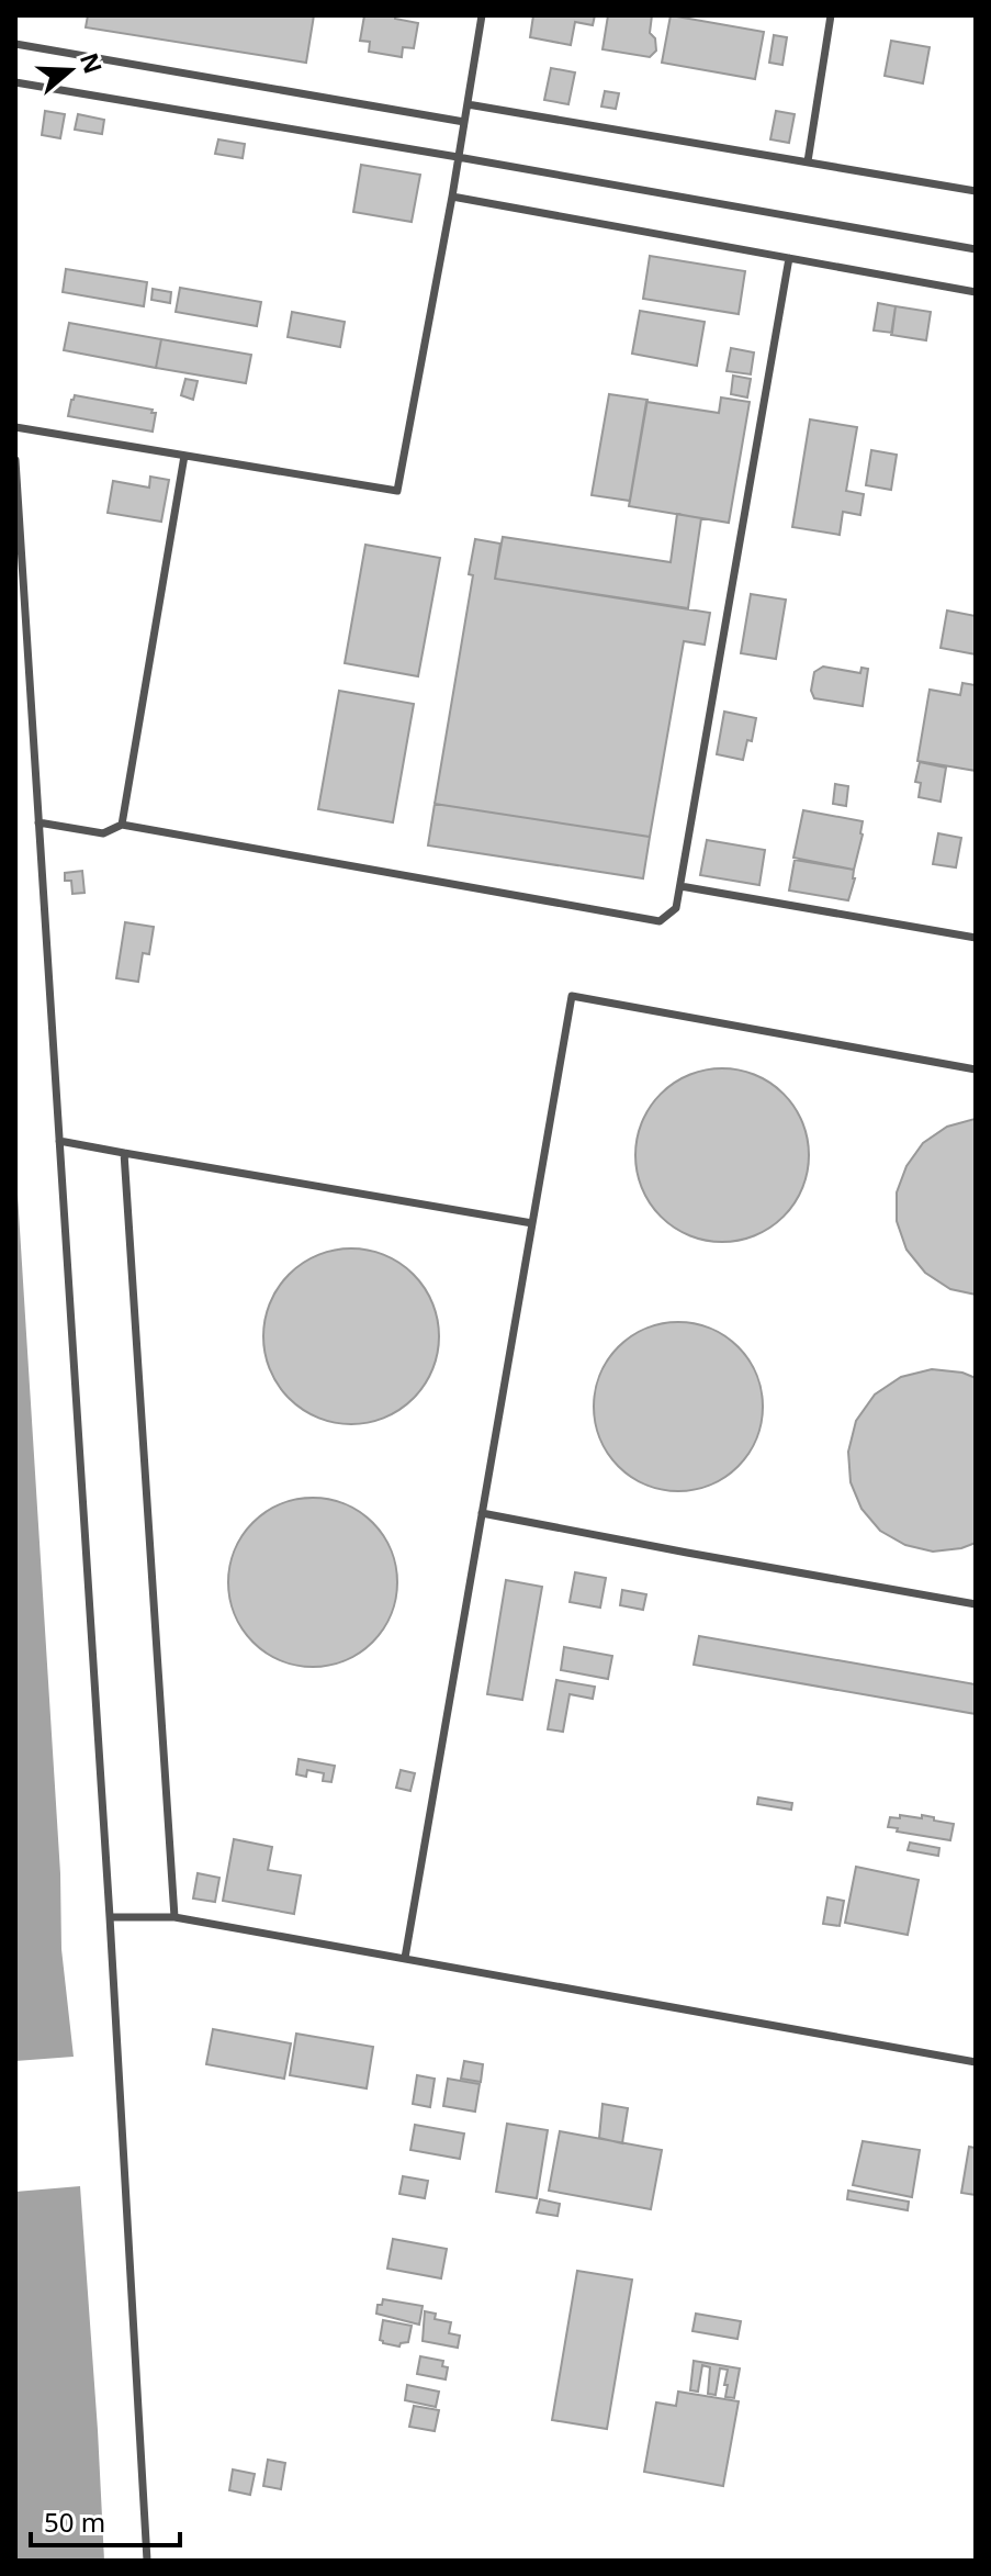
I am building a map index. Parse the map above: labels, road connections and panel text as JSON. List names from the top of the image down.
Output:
{
  "scale_bar": "50 m",
  "north": "right"
}
